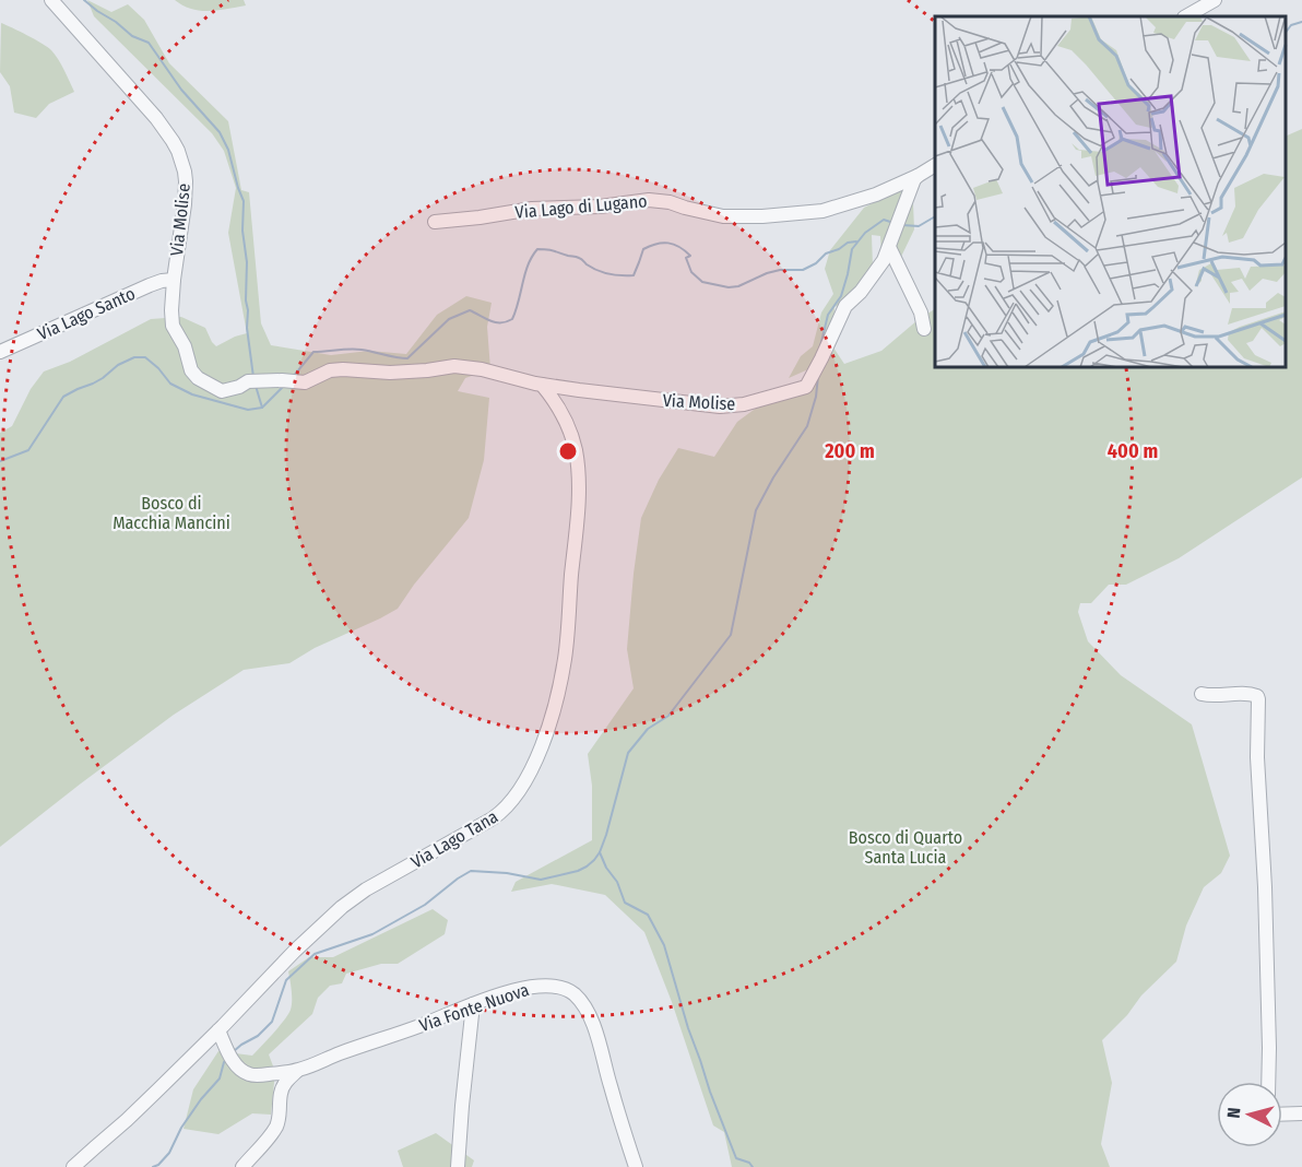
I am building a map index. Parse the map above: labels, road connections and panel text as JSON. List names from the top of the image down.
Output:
{
  "streets": {
    "street": [
      "Via Lago di Lugano",
      "Via Molise",
      "Via Lago Santo",
      "Via Lago Tana",
      "Via Fonte Nuova"
    ]
  },
  "crossings": [
    ["Via Lago di Lugano", "Via Molise"],
    ["Via Molise", "Via Lago Santo"],
    ["Via Molise", "Via Lago Tana"],
    ["Via Lago Tana", "Via Fonte Nuova"]
  ],
  "parks": ["Bosco di Macchia Mancini", "Bosco di Quarto Santa Lucia"],
  "north": "left",
  "rings": ["200 m", "400 m"]
}
